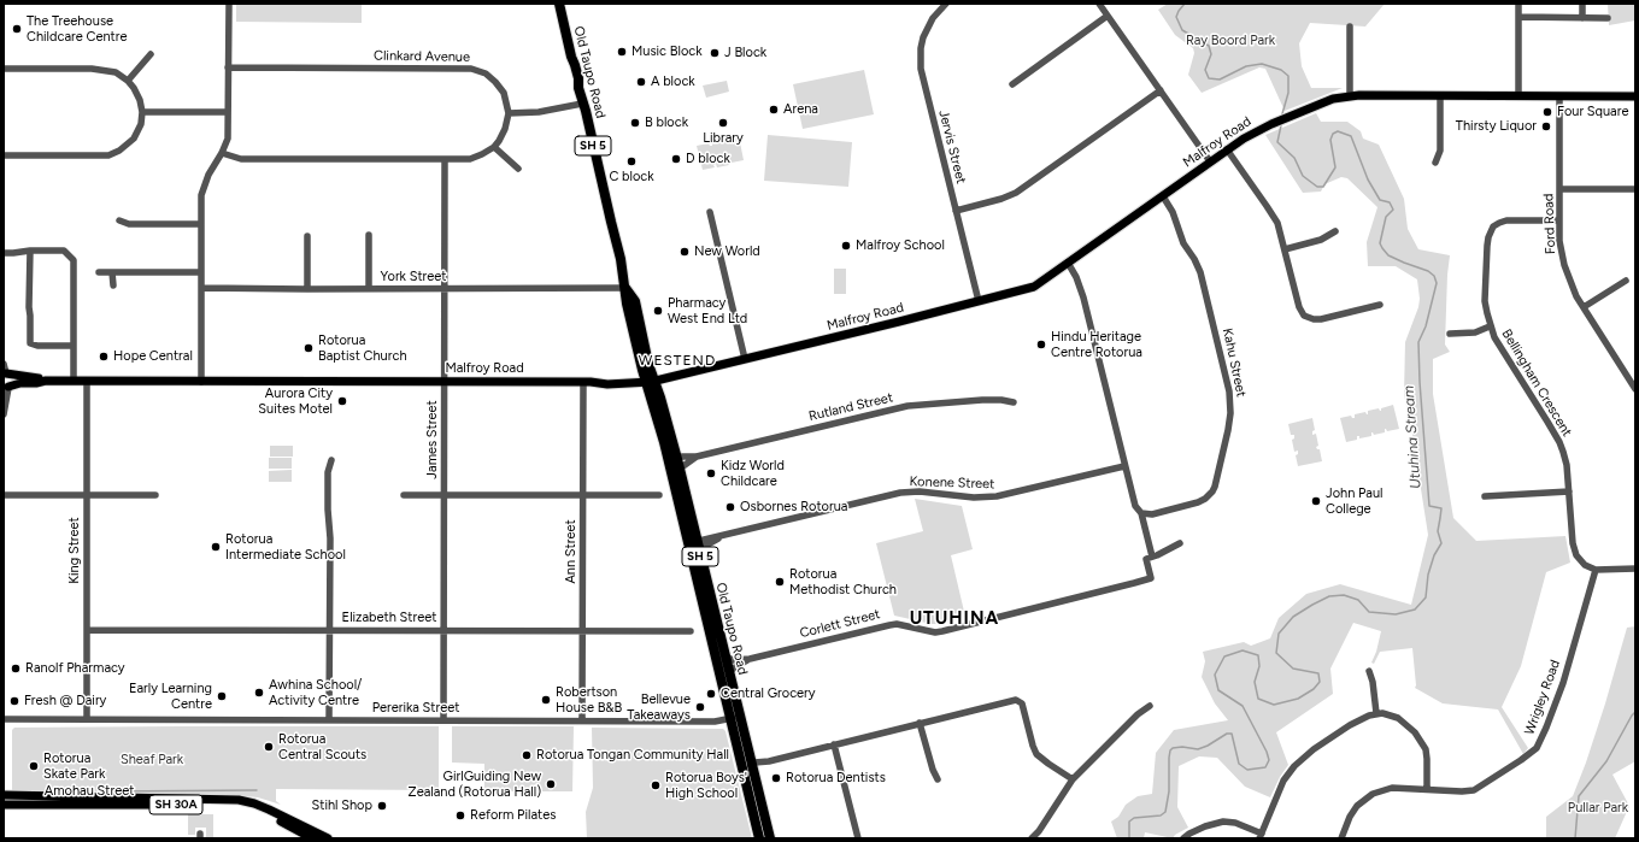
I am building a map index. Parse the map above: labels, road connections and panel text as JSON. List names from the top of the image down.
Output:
{
  "streets": {
    "highway": ["Old Taupo Road", "SH 5"],
    "main road": ["Malfroy Road", "Amohau Street", "SH 30A"],
    "street": [
      "Clinkard Avenue",
      "Jervis Street",
      "Ford Road",
      "York Street",
      "Kahu Street",
      "Bellingham Crescent",
      "Rutland Street",
      "James Street",
      "Konene Street",
      "King Street",
      "Ann Street",
      "Elizabeth Street",
      "Corlett Street",
      "Wrigley Road",
      "Pererika Street"
    ]
  },
  "crossings": [
    ["Old Taupo Road", "Malfroy Road"],
    ["Old Taupo Road", "York Street"],
    ["Old Taupo Road", "Rutland Street"],
    ["Old Taupo Road", "Konene Street"],
    ["Old Taupo Road", "Corlett Street"],
    ["Old Taupo Road", "Pererika Street"],
    ["Malfroy Road", "Jervis Street"],
    ["Malfroy Road", "Ford Road"],
    ["Malfroy Road", "Kahu Street"],
    ["Malfroy Road", "James Street"],
    ["Malfroy Road", "King Street"],
    ["Malfroy Road", "Ann Street"],
    ["Ford Road", "Bellingham Crescent"],
    ["York Street", "James Street"],
    ["Bellingham Crescent", "Wrigley Road"],
    ["James Street", "Elizabeth Street"],
    ["James Street", "Pererika Street"],
    ["King Street", "Elizabeth Street"],
    ["King Street", "Pererika Street"],
    ["Ann Street", "Elizabeth Street"],
    ["Ann Street", "Pererika Street"]
  ],
  "districts": ["WESTEND", "UTUHINA"],
  "water": ["Utuhina Stream"],
  "parks": ["Ray Boord Park", "Sheaf Park", "Pullar Park"],
  "places": [
    "The Treehouse Childcare Centre",
    "Music Block",
    "J Block",
    "A block",
    "Arena",
    "Four Square",
    "B block",
    "Library",
    "Thirsty Liquor",
    "D block",
    "C block",
    "Malfroy School",
    "New World",
    "Pharmacy West End Ltd",
    "Hindu Heritage Centre Rotorua",
    "Rotorua Baptist Church",
    "Hope Central",
    "Aurora City Suites Motel",
    "Kidz World Childcare",
    "John Paul College",
    "Osbornes Rotorua",
    "Rotorua Intermediate School",
    "Rotorua Methodist Church",
    "Ranolf Pharmacy",
    "Awhina School/ Activity Centre",
    "Central Grocery",
    "Early Learning Centre",
    "Robertson House B&B",
    "Fresh @ Dairy",
    "Bellevue Takeaways",
    "Rotorua Central Scouts",
    "Rotorua Tongan Community Hall",
    "Rotorua Skate Park",
    "Rotorua Dentists",
    "GirlGuiding New Zealand (Rotorua Hall)",
    "Rotorua Boys' High School",
    "Stihl Shop",
    "Reform Pilates"
  ]
}
